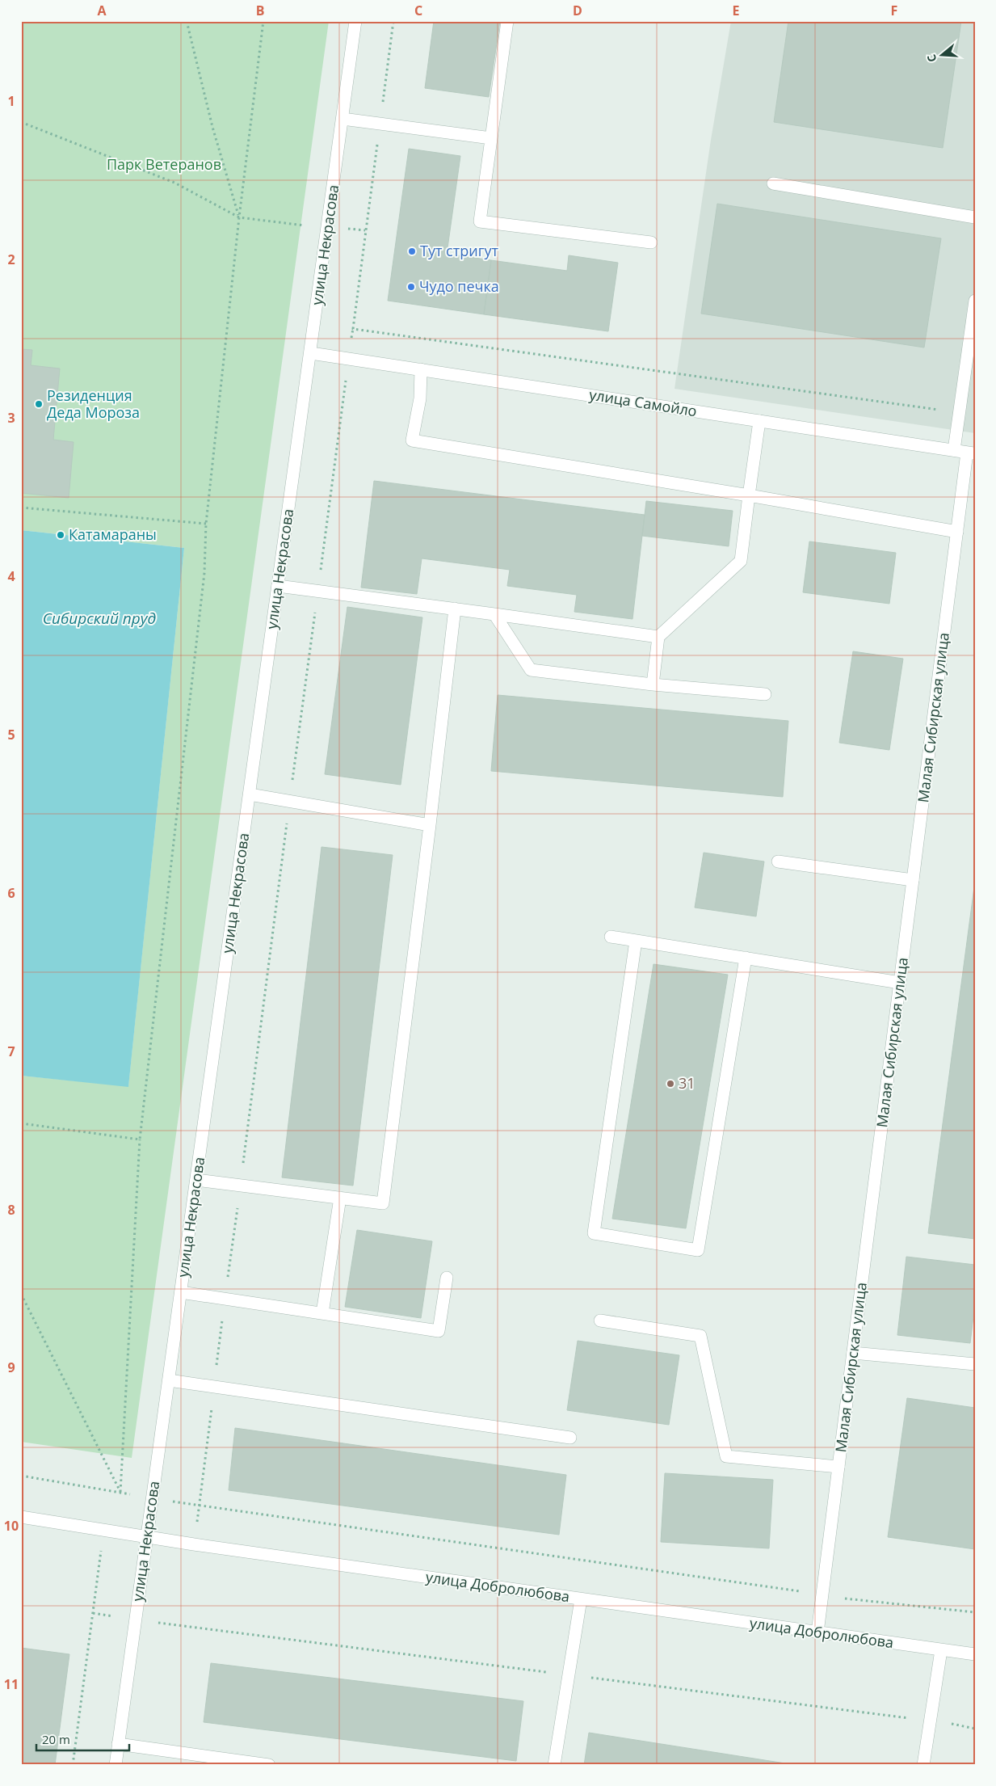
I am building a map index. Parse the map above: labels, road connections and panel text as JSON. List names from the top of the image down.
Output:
{
  "streets": {
    "street": [
      "улица Некрасова",
      "улица Самойло",
      "Малая Сибирская улица",
      "улица Добролюбова"
    ]
  },
  "crossings": [
    ["улица Некрасова", "улица Самойло"],
    ["улица Некрасова", "улица Добролюбова"],
    ["улица Самойло", "Малая Сибирская улица"],
    ["Малая Сибирская улица", "улица Добролюбова"]
  ],
  "water": ["Сибирский пруд"],
  "parks": ["Парк Ветеранов"],
  "places": [
    "Тут стригут",
    "Чудо печка",
    "Резиденция Деда Мороза",
    "Катамараны",
    "31"
  ],
  "scale_bar": "20 m",
  "north": "left",
  "grid": {
    "columns": [
      "A",
      "B",
      "C",
      "D",
      "E",
      "F"
    ],
    "rows": [
      "1",
      "2",
      "3",
      "4",
      "5",
      "6",
      "7",
      "8",
      "9",
      "10",
      "11"
    ]
  }
}
